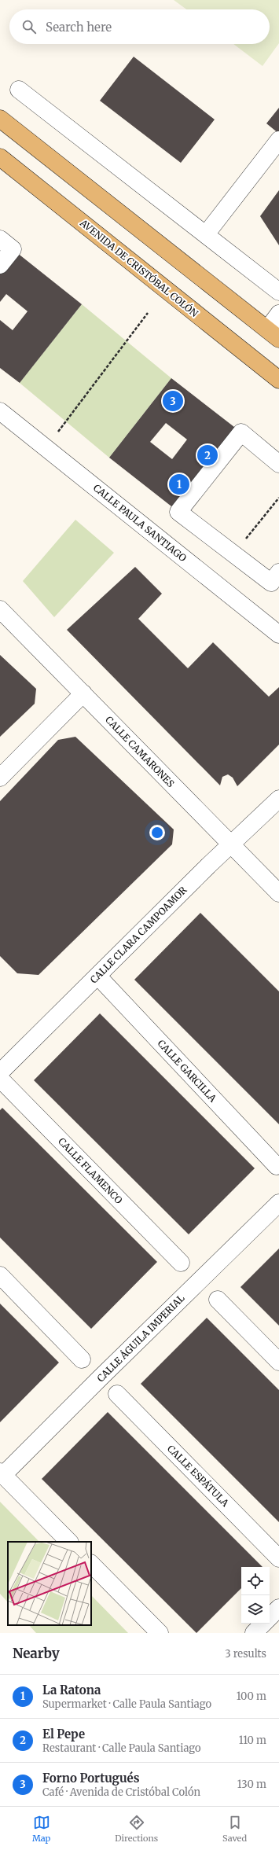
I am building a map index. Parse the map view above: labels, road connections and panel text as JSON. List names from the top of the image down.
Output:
{
  "streets": {
    "main road": ["AVENIDA DE CRISTÓBAL COLÓN"],
    "street": [
      "CALLE PAULA SANTIAGO",
      "CALLE CAMARONES",
      "CALLE CLARA CAMPOAMOR",
      "CALLE GARCILLA",
      "CALLE FLAMENCO",
      "CALLE ÁGUILA IMPERIAL",
      "CALLE ESPÁTULA"
    ]
  },
  "crossings": [
    ["CALLE CAMARONES", "CALLE CLARA CAMPOAMOR"],
    ["CALLE CLARA CAMPOAMOR", "CALLE GARCILLA"]
  ],
  "page": {
    "search": "Search here",
    "pins": ["3", "2", "1"],
    "heading": ["Nearby", "3 results"],
    "list": [
      {
        "mark": "1",
        "name": "La Ratona",
        "note": "Supermarket · Calle Paula Santiago",
        "value": "100 m"
      },
      {
        "mark": "2",
        "name": "El Pepe",
        "note": "Restaurant · Calle Paula Santiago",
        "value": "110 m"
      },
      {
        "mark": "3",
        "name": "Forno Portugués",
        "note": "Café · Avenida de Cristóbal Colón",
        "value": "130 m"
      }
    ],
    "nav": ["Map", "Directions", "Saved"]
  }
}
